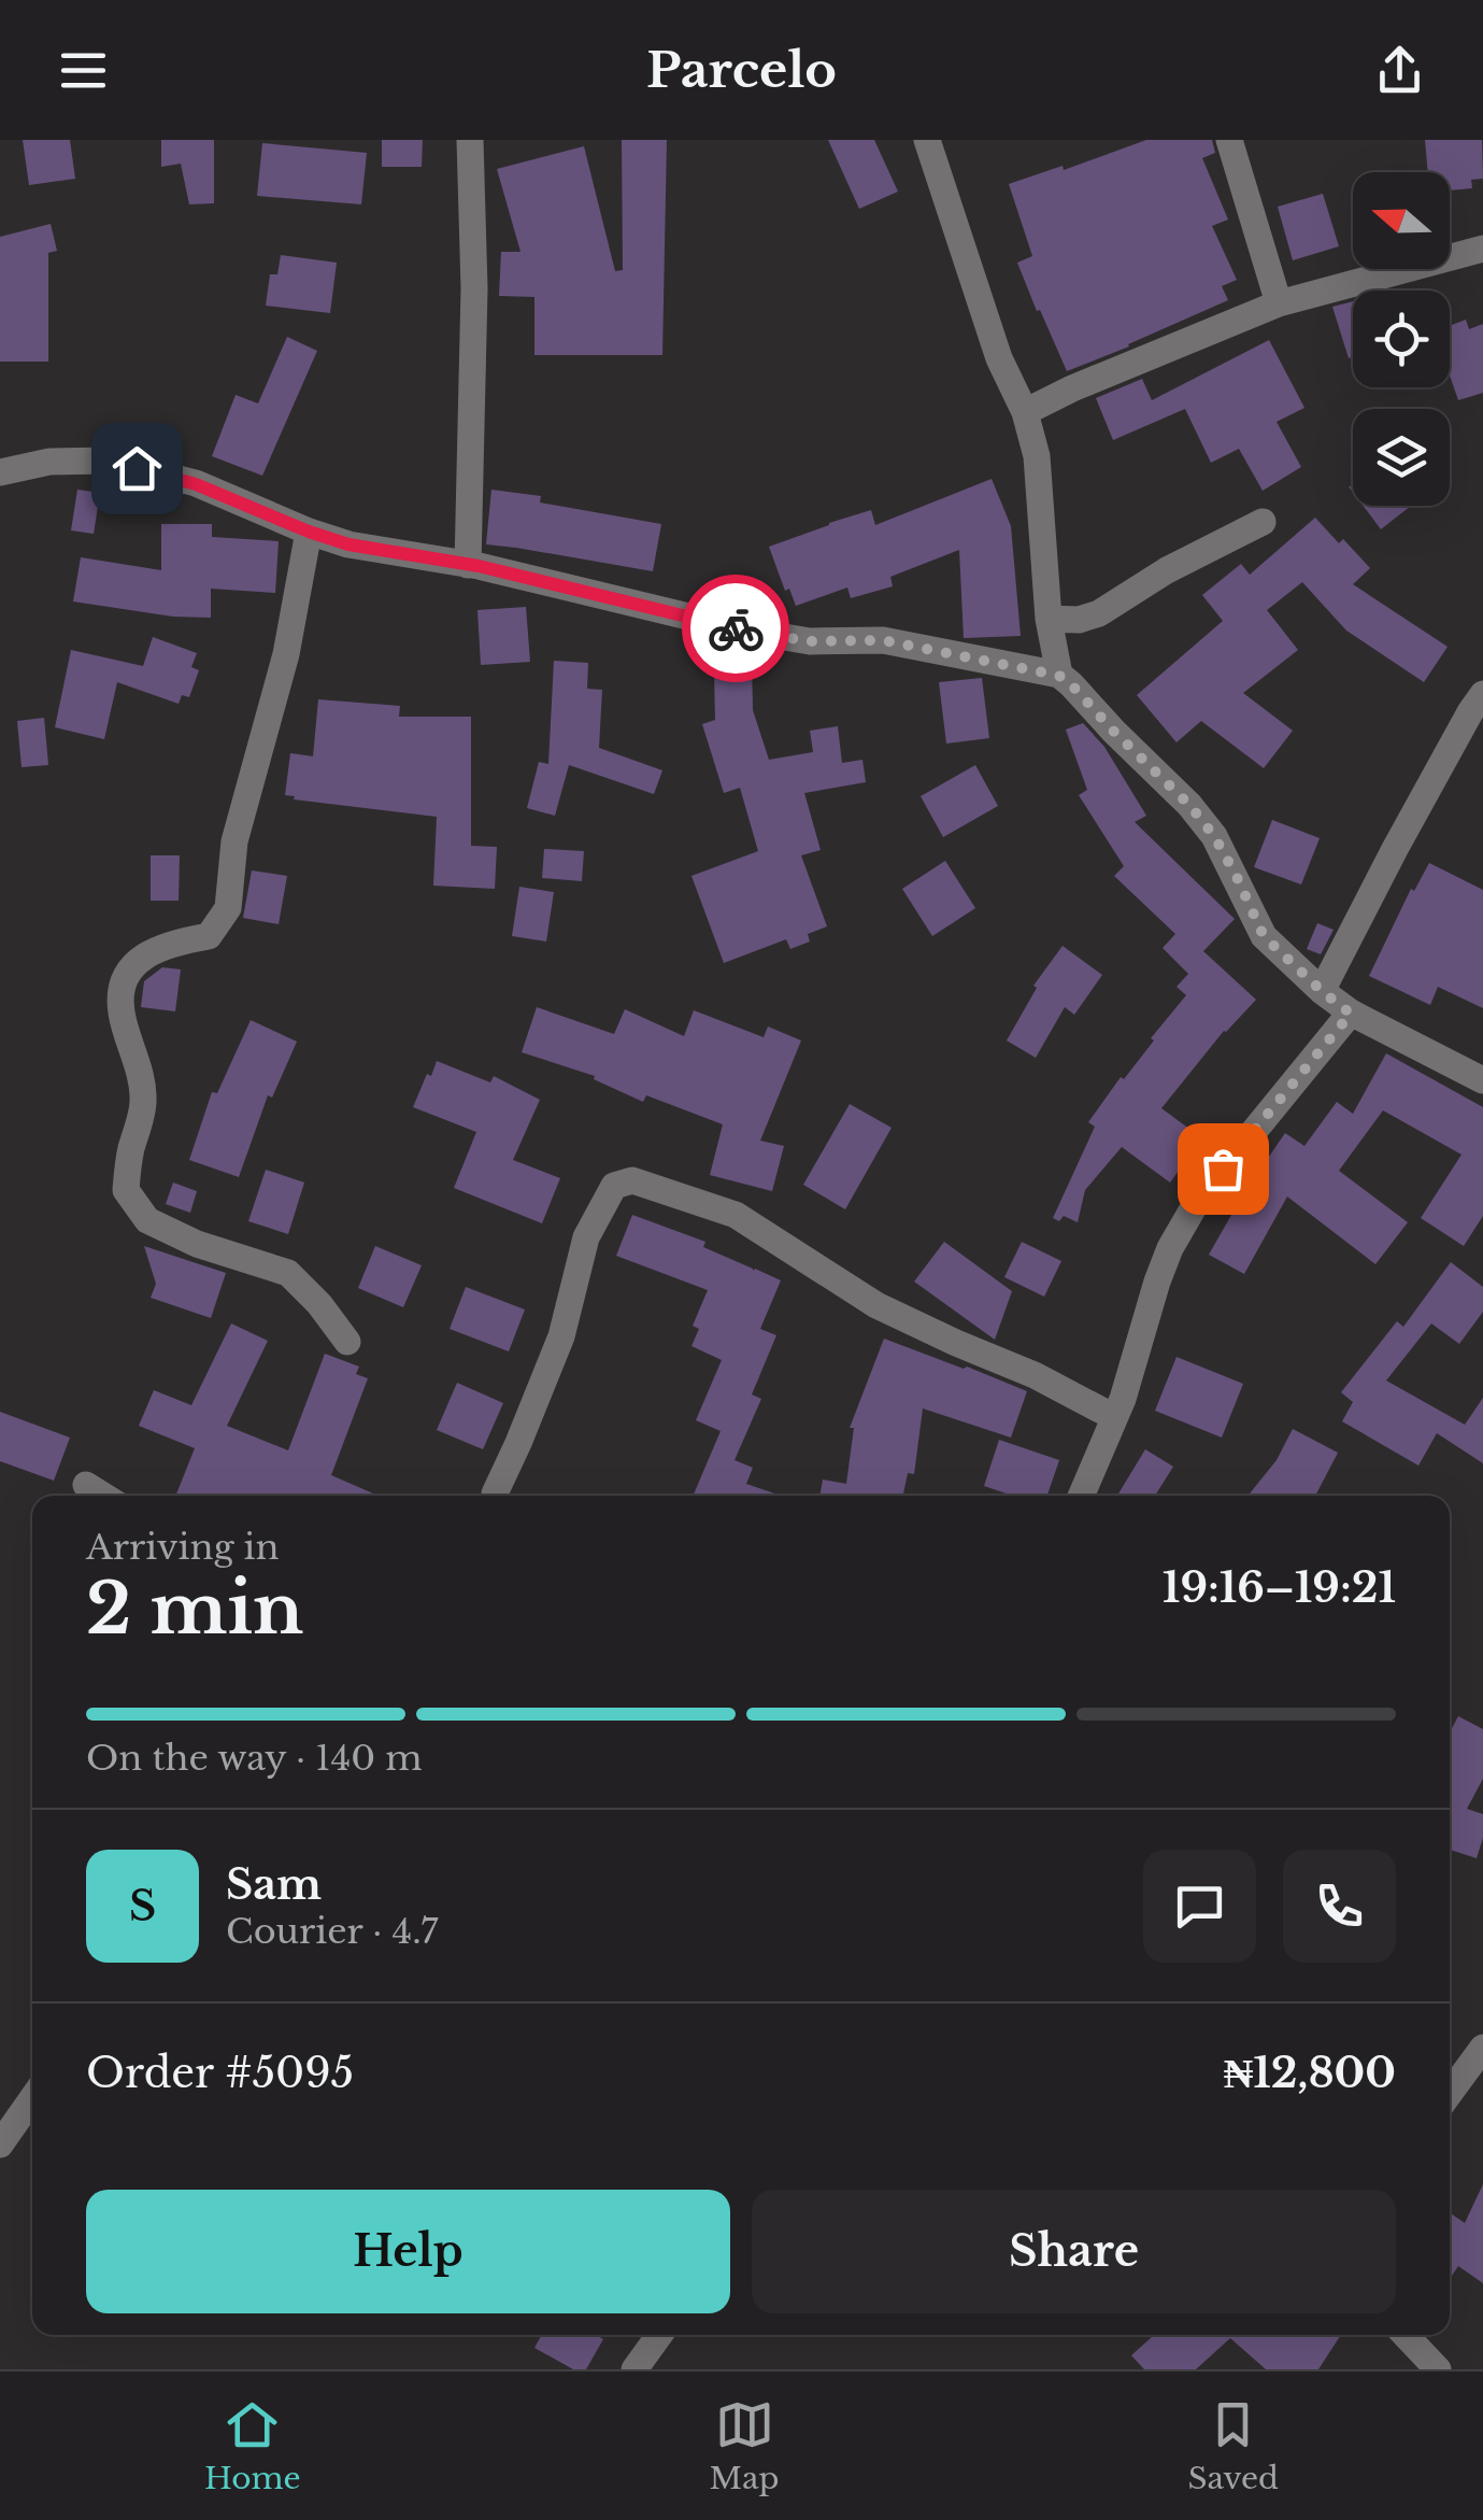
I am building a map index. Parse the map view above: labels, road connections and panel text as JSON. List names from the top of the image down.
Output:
{
  "north": "left",
  "page": {
    "header": "Parcelo",
    "heading": ["2 min", "Arriving in", "19:16–19:21"],
    "panel": [
      "Sam",
      "Courier · 4.7",
      "Order #5095",
      "₦12,800"
    ],
    "bar": "On the way · 140 m",
    "round": "S",
    "buttons": ["Help", "Share"],
    "tabs": ["Home", "Map", "Saved"]
  }
}
